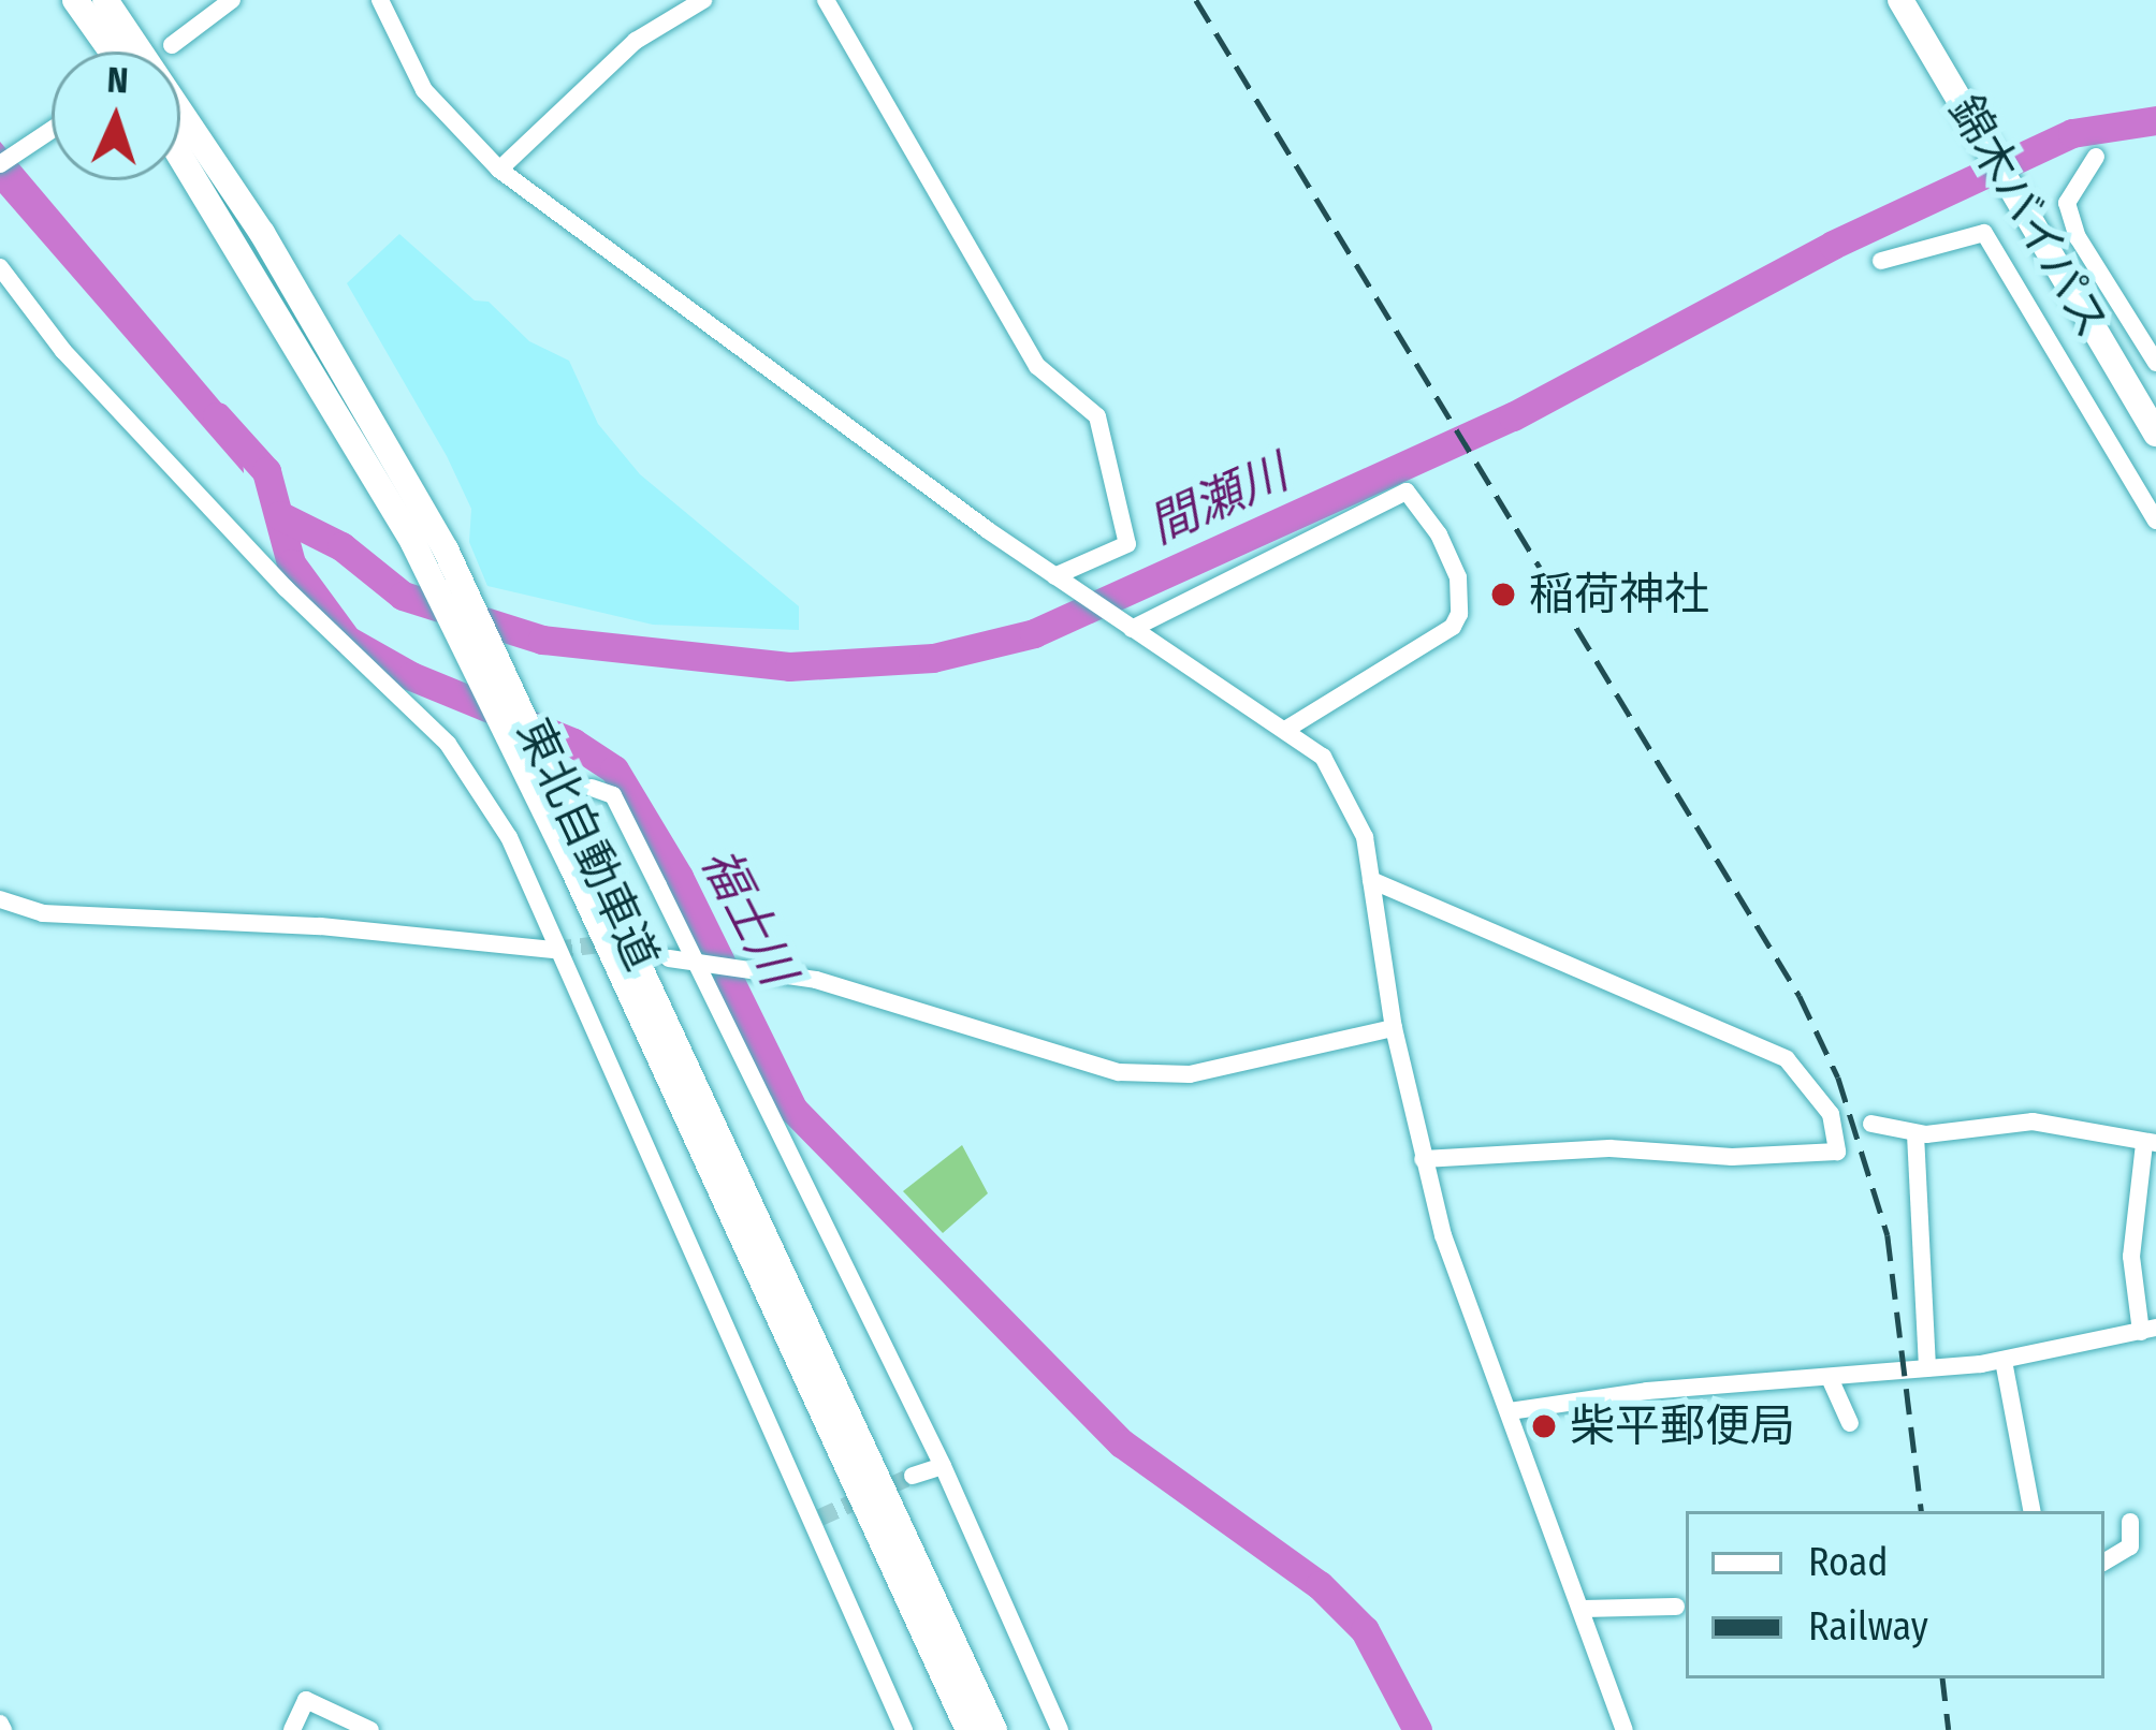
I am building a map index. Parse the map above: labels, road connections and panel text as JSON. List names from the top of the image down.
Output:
{
  "streets": {
    "highway": ["錦木バイパス", "東北自動車道"]
  },
  "water": ["間瀬川", "福士川"],
  "places": ["稲荷神社", "柴平郵便局"],
  "legend": ["Road", "Railway"],
  "north": "top"
}
